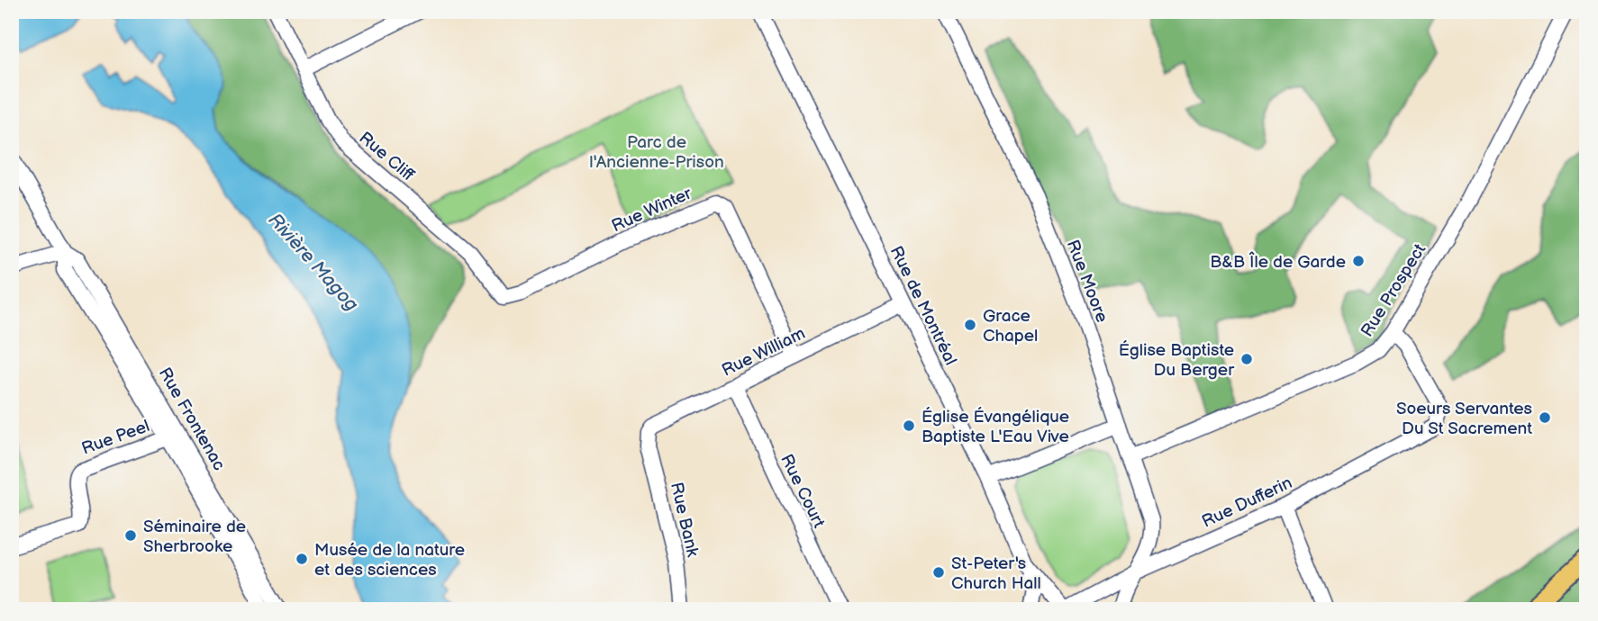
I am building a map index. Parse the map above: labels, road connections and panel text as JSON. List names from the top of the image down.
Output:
{
  "streets": {
    "street": [
      "Rue Cliff",
      "Rue Winter",
      "Rue Moore",
      "Rue Prospect",
      "Rue de Montréal",
      "Rue William",
      "Rue Frontenac",
      "Rue Peel",
      "Rue Court",
      "Rue Dufferin",
      "Rue Bank"
    ]
  },
  "crossings": [
    ["Rue Cliff", "Rue Winter"],
    ["Rue Winter", "Rue William"],
    ["Rue Moore", "Rue Prospect"],
    ["Rue Moore", "Rue Dufferin"],
    ["Rue Prospect", "Rue Dufferin"],
    ["Rue de Montréal", "Rue William"],
    ["Rue de Montréal", "Rue Dufferin"],
    ["Rue William", "Rue Court"],
    ["Rue William", "Rue Bank"],
    ["Rue Frontenac", "Rue Peel"]
  ],
  "water": ["Rivière Magog"],
  "parks": ["Parc de l'Ancienne-Prison"],
  "places": [
    "B&B Île de Garde",
    "Grace Chapel",
    "Église Baptiste Du Berger",
    "Soeurs Servantes Du St Sacrement",
    "Église Évangélique Baptiste L'Eau Vive",
    "Séminaire de Sherbrooke",
    "Musée de la nature et des sciences",
    "St-Peter's Church Hall"
  ]
}
